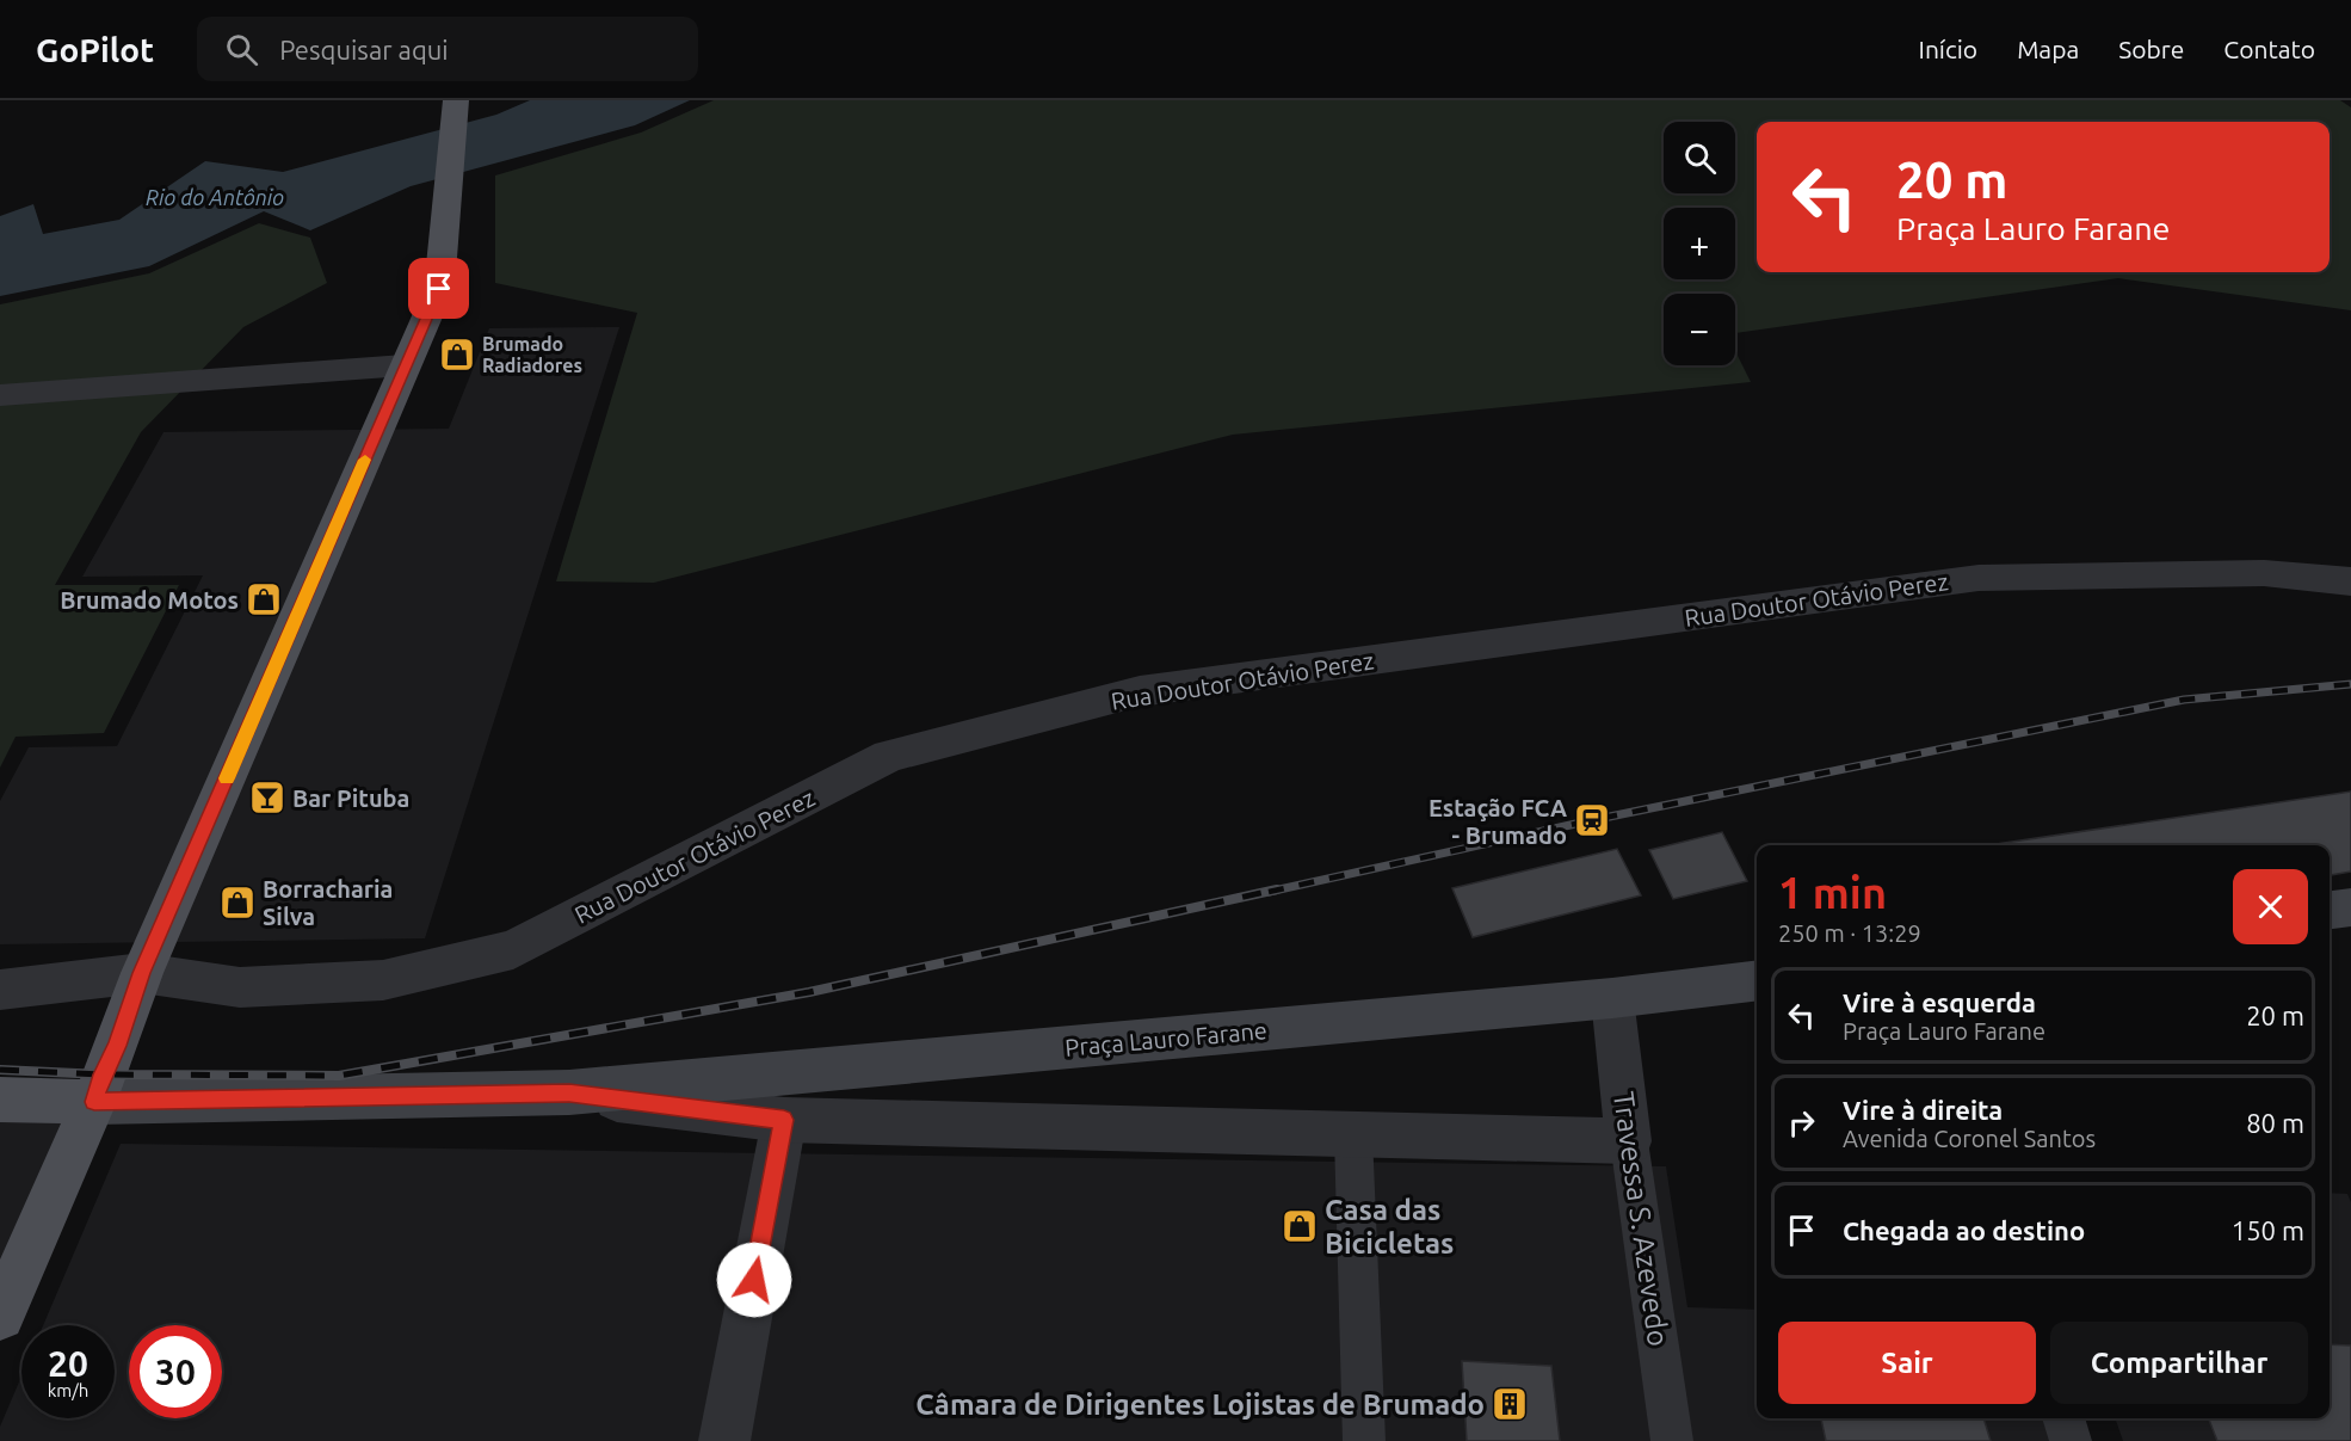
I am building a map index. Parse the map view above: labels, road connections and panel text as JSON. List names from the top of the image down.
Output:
{
  "streets": {
    "main road": ["Praça Lauro Farane"],
    "street": ["Rua Doutor Otávio Perez", "Travessa S. Azevedo"]
  },
  "crossings": [
    ["Praça Lauro Farane", "Travessa S. Azevedo"]
  ],
  "water": ["Rio do Antônio"],
  "places": {
    "shop": [
      "Brumado Radiadores",
      "Brumado Motos",
      "Borracharia Silva",
      "Casa das Bicicletas"
    ],
    "bar": ["Bar Pituba"],
    "station": ["Estação FCA - Brumado"],
    "building": ["Câmara de Dirigentes Lojistas de Brumado"]
  },
  "page": {
    "header": "GoPilot",
    "search": "Pesquisar aqui",
    "nav": [
      "Início",
      "Mapa",
      "Sobre",
      "Contato"
    ],
    "map_buttons": ["+", "−"],
    "turn": ["20 m", "Praça Lauro Farane"],
    "heading": ["1 min", "250 m · 13:29"],
    "list": [
      {
        "name": "Vire à esquerda",
        "note": "Praça Lauro Farane",
        "value": "20 m"
      },
      {
        "name": "Vire à direita",
        "note": "Avenida Coronel Santos",
        "value": "80 m"
      },
      {
        "name": "Chegada ao destino",
        "value": "150 m"
      }
    ],
    "buttons": ["Sair", "Compartilhar"],
    "speed": "20 km/h",
    "limit": "30"
  }
}
